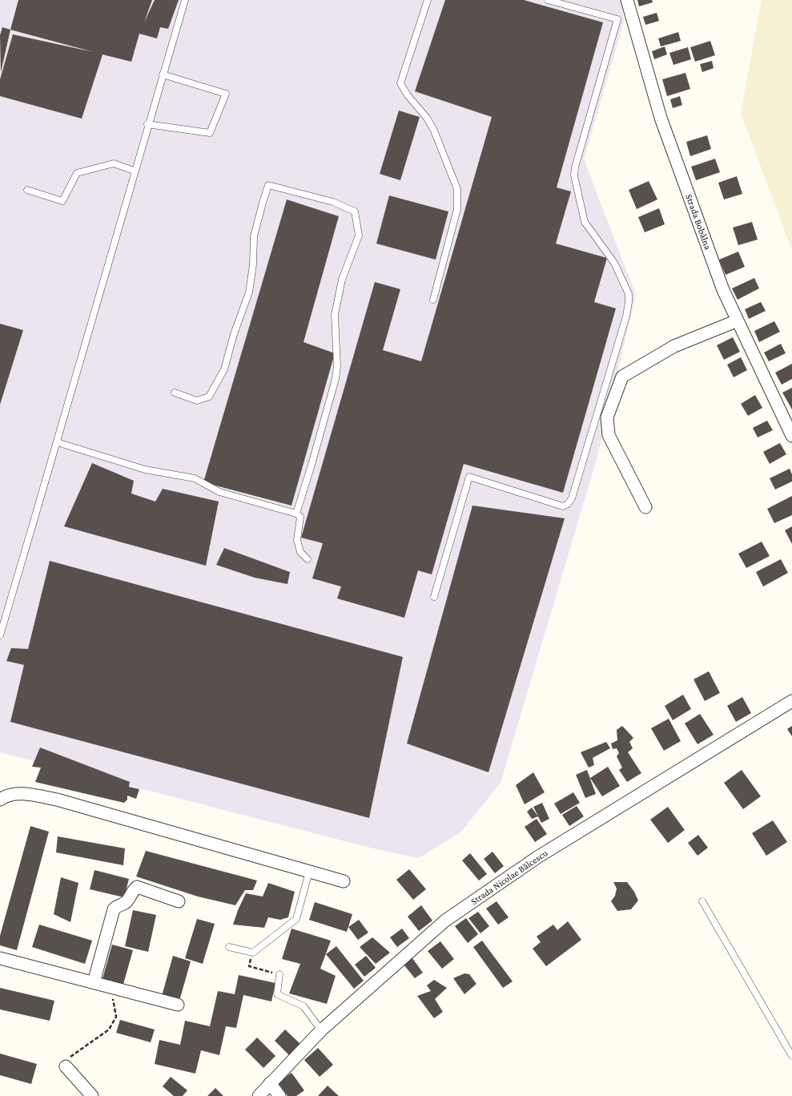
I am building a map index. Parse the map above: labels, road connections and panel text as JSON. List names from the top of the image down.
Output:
{
  "streets": {
    "street": ["Strada Bobâlna", "Strada Nicolae Bălcescu"]
  }
}
